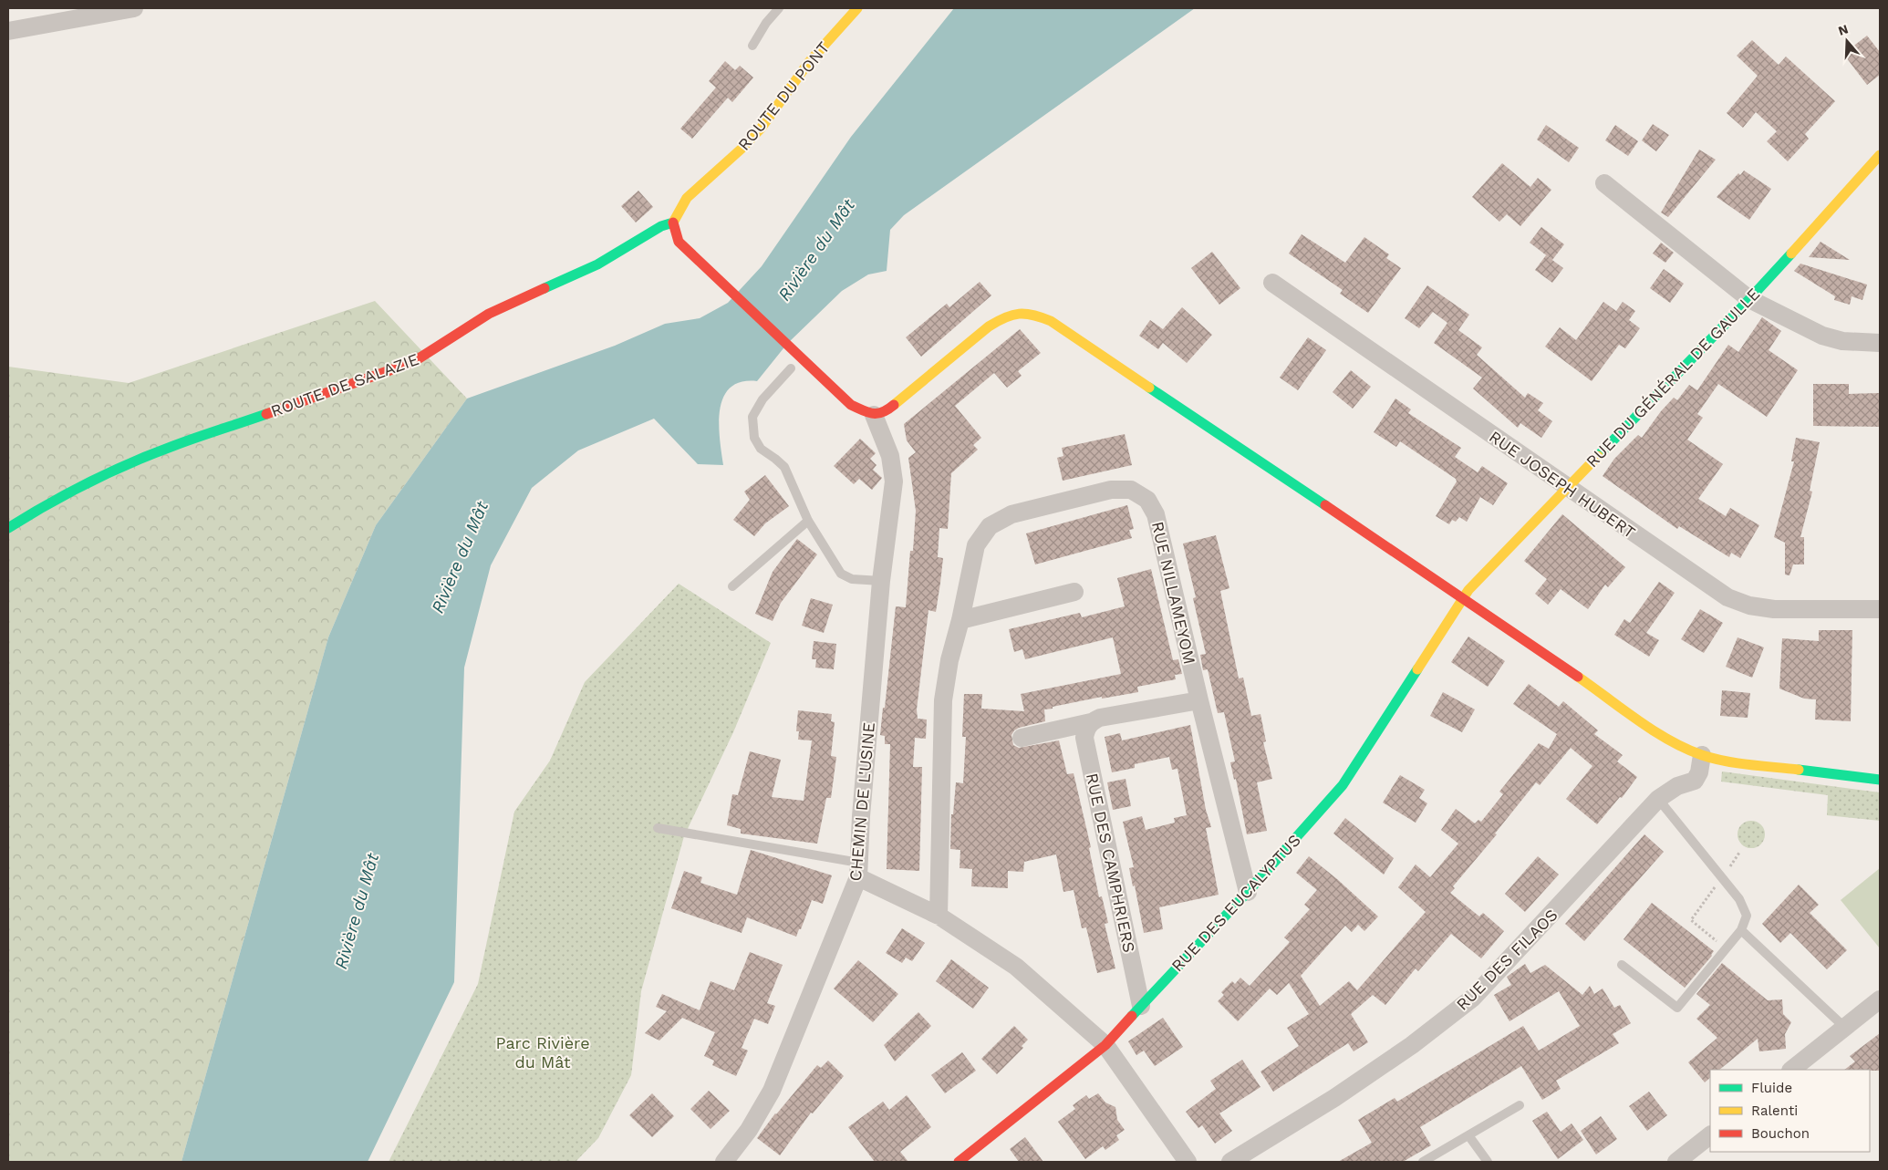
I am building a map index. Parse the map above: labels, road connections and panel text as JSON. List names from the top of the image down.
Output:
{
  "streets": {
    "main road": [
      "ROUTE DU PONT",
      "RUE DU GÉNÉRAL DE GAULLE",
      "ROUTE DE SALAZIE",
      "RUE DES EUCALYPTUS"
    ],
    "street": [
      "RUE JOSEPH HUBERT",
      "RUE NILLAMEYOM",
      "CHEMIN DE L'USINE",
      "RUE DES CAMPHRIERS",
      "RUE DES FILAOS"
    ]
  },
  "crossings": [
    ["ROUTE DU PONT", "ROUTE DE SALAZIE"],
    ["RUE DU GÉNÉRAL DE GAULLE", "RUE JOSEPH HUBERT"],
    ["RUE DU GÉNÉRAL DE GAULLE", "RUE DES EUCALYPTUS"],
    ["RUE NILLAMEYOM", "RUE DES EUCALYPTUS"],
    ["RUE DES CAMPHRIERS", "RUE DES EUCALYPTUS"]
  ],
  "water": ["Rivière du Mât"],
  "parks": ["Parc Rivière du Mât"],
  "legend": ["Fluide", "Ralenti", "Bouchon"],
  "north": "top"
}
